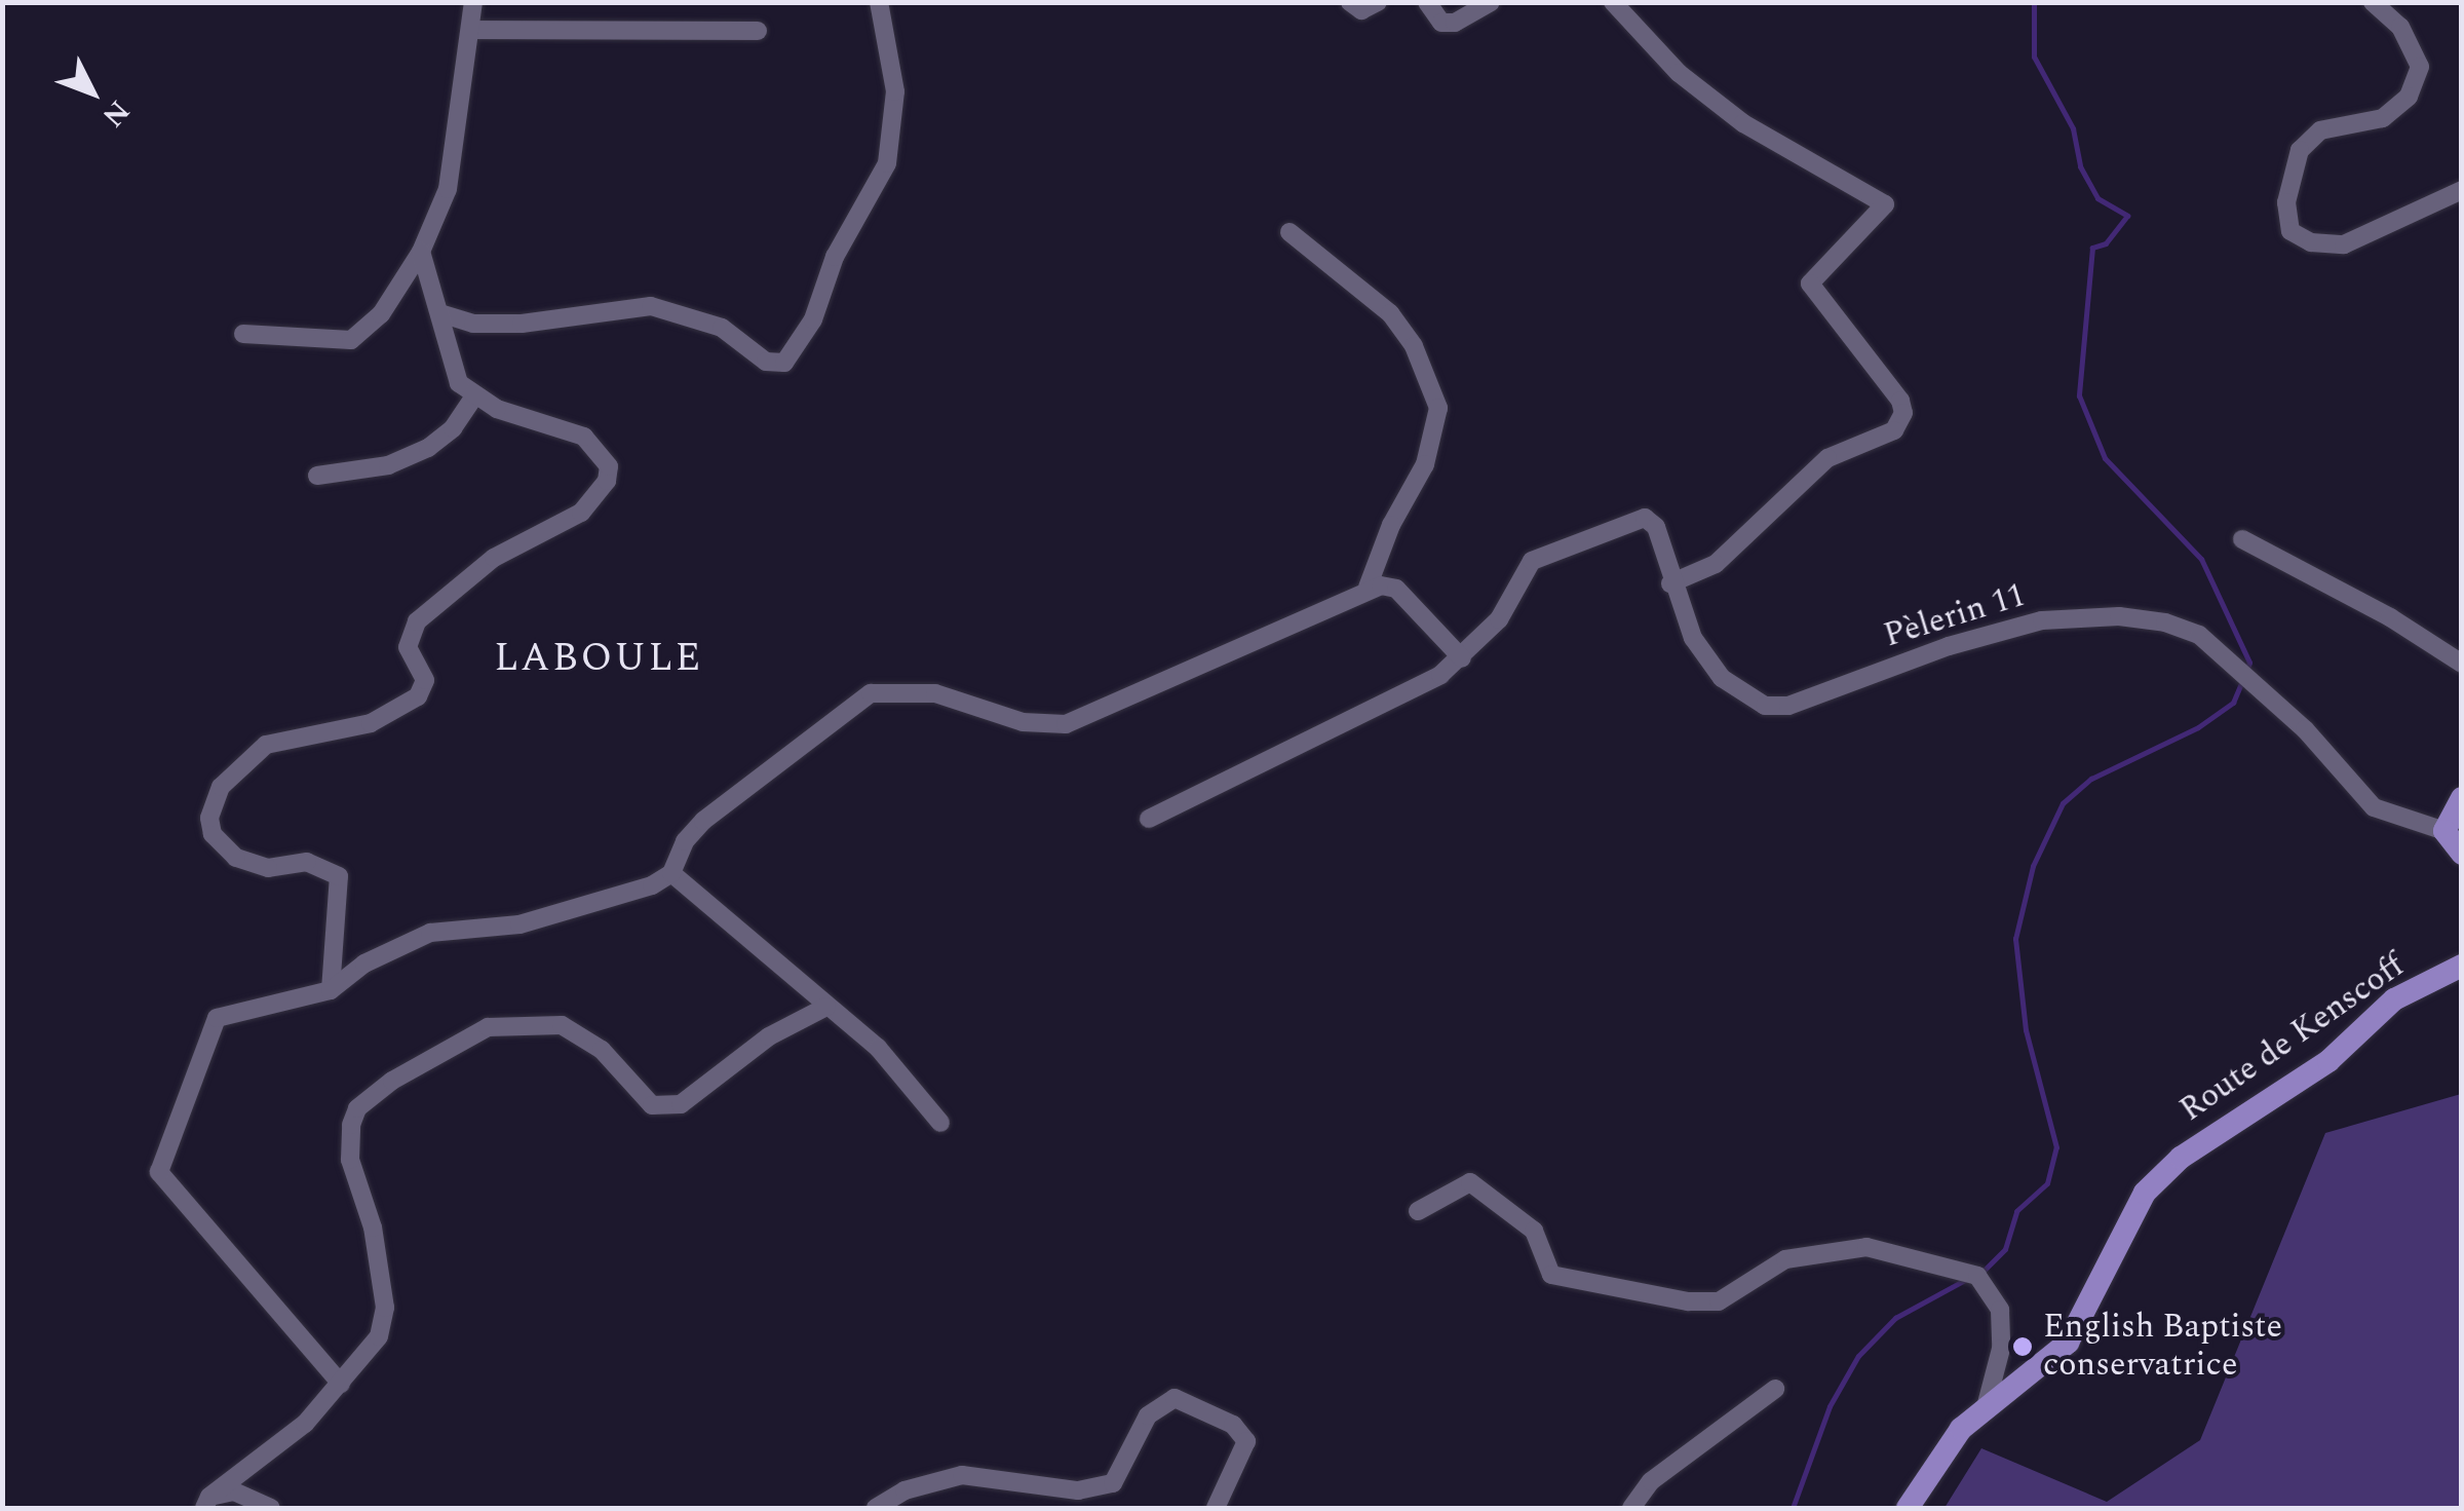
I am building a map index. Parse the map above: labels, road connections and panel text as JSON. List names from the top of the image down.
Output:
{
  "streets": {
    "main road": ["Route de Kenscoff"],
    "street": ["Pèlerin 11"]
  },
  "districts": ["LABOULE"],
  "places": ["English Baptiste conservatrice"],
  "north": "bottom right"
}
